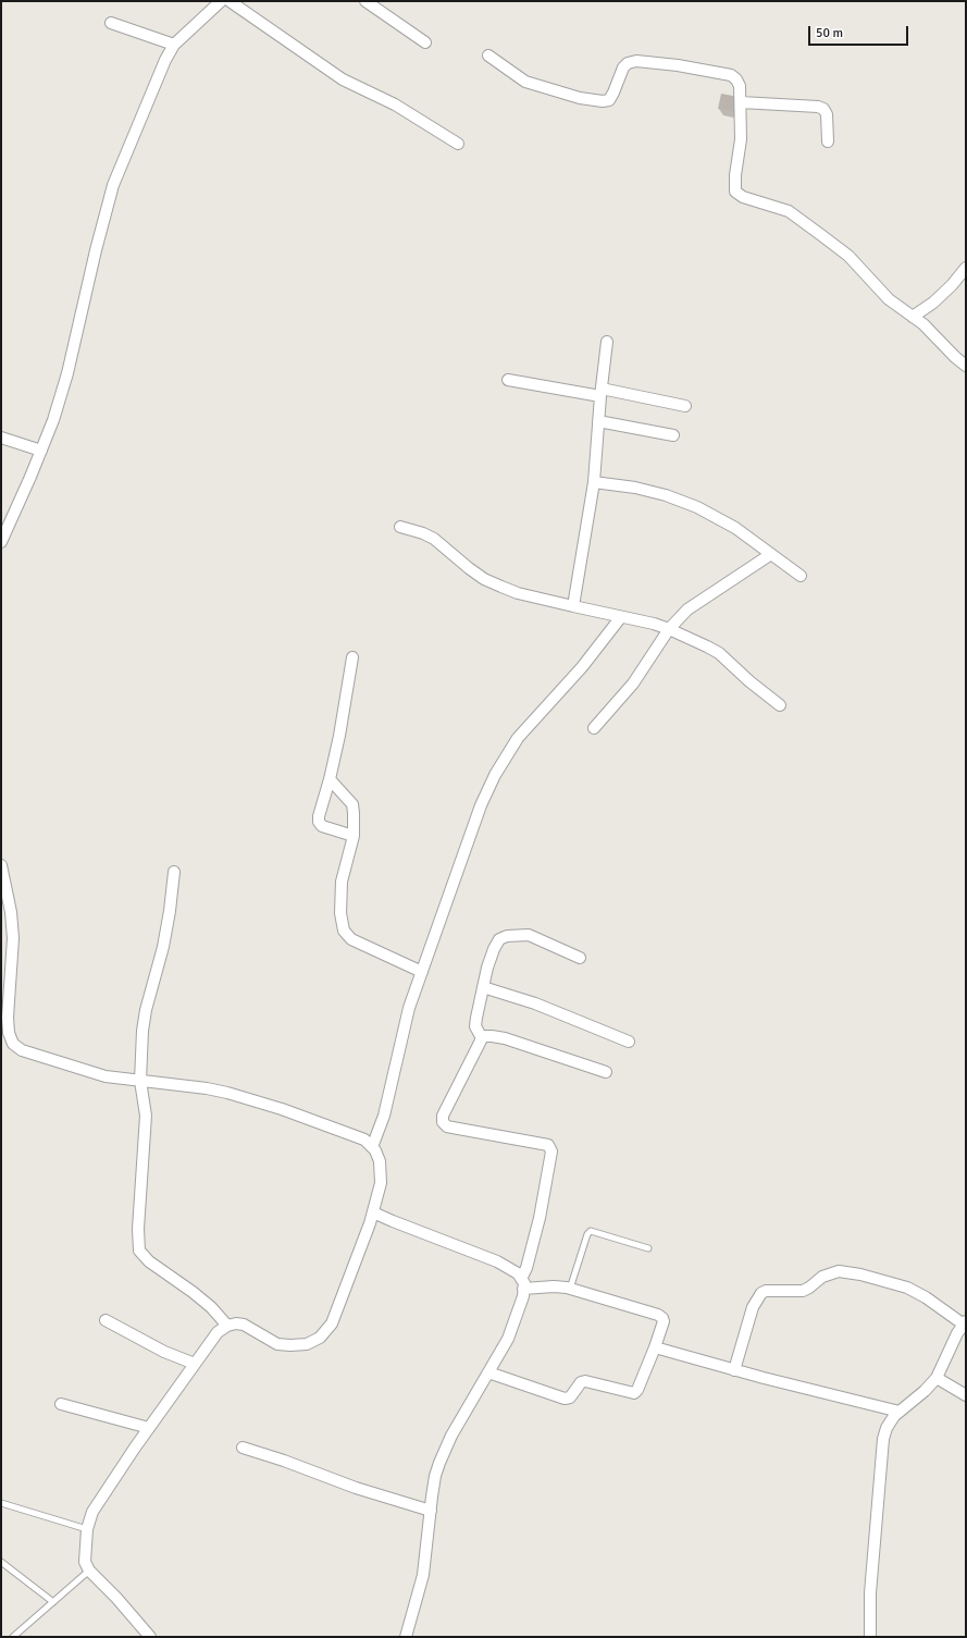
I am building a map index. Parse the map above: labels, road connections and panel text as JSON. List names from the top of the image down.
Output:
{
  "scale_bar": "50 m"
}
